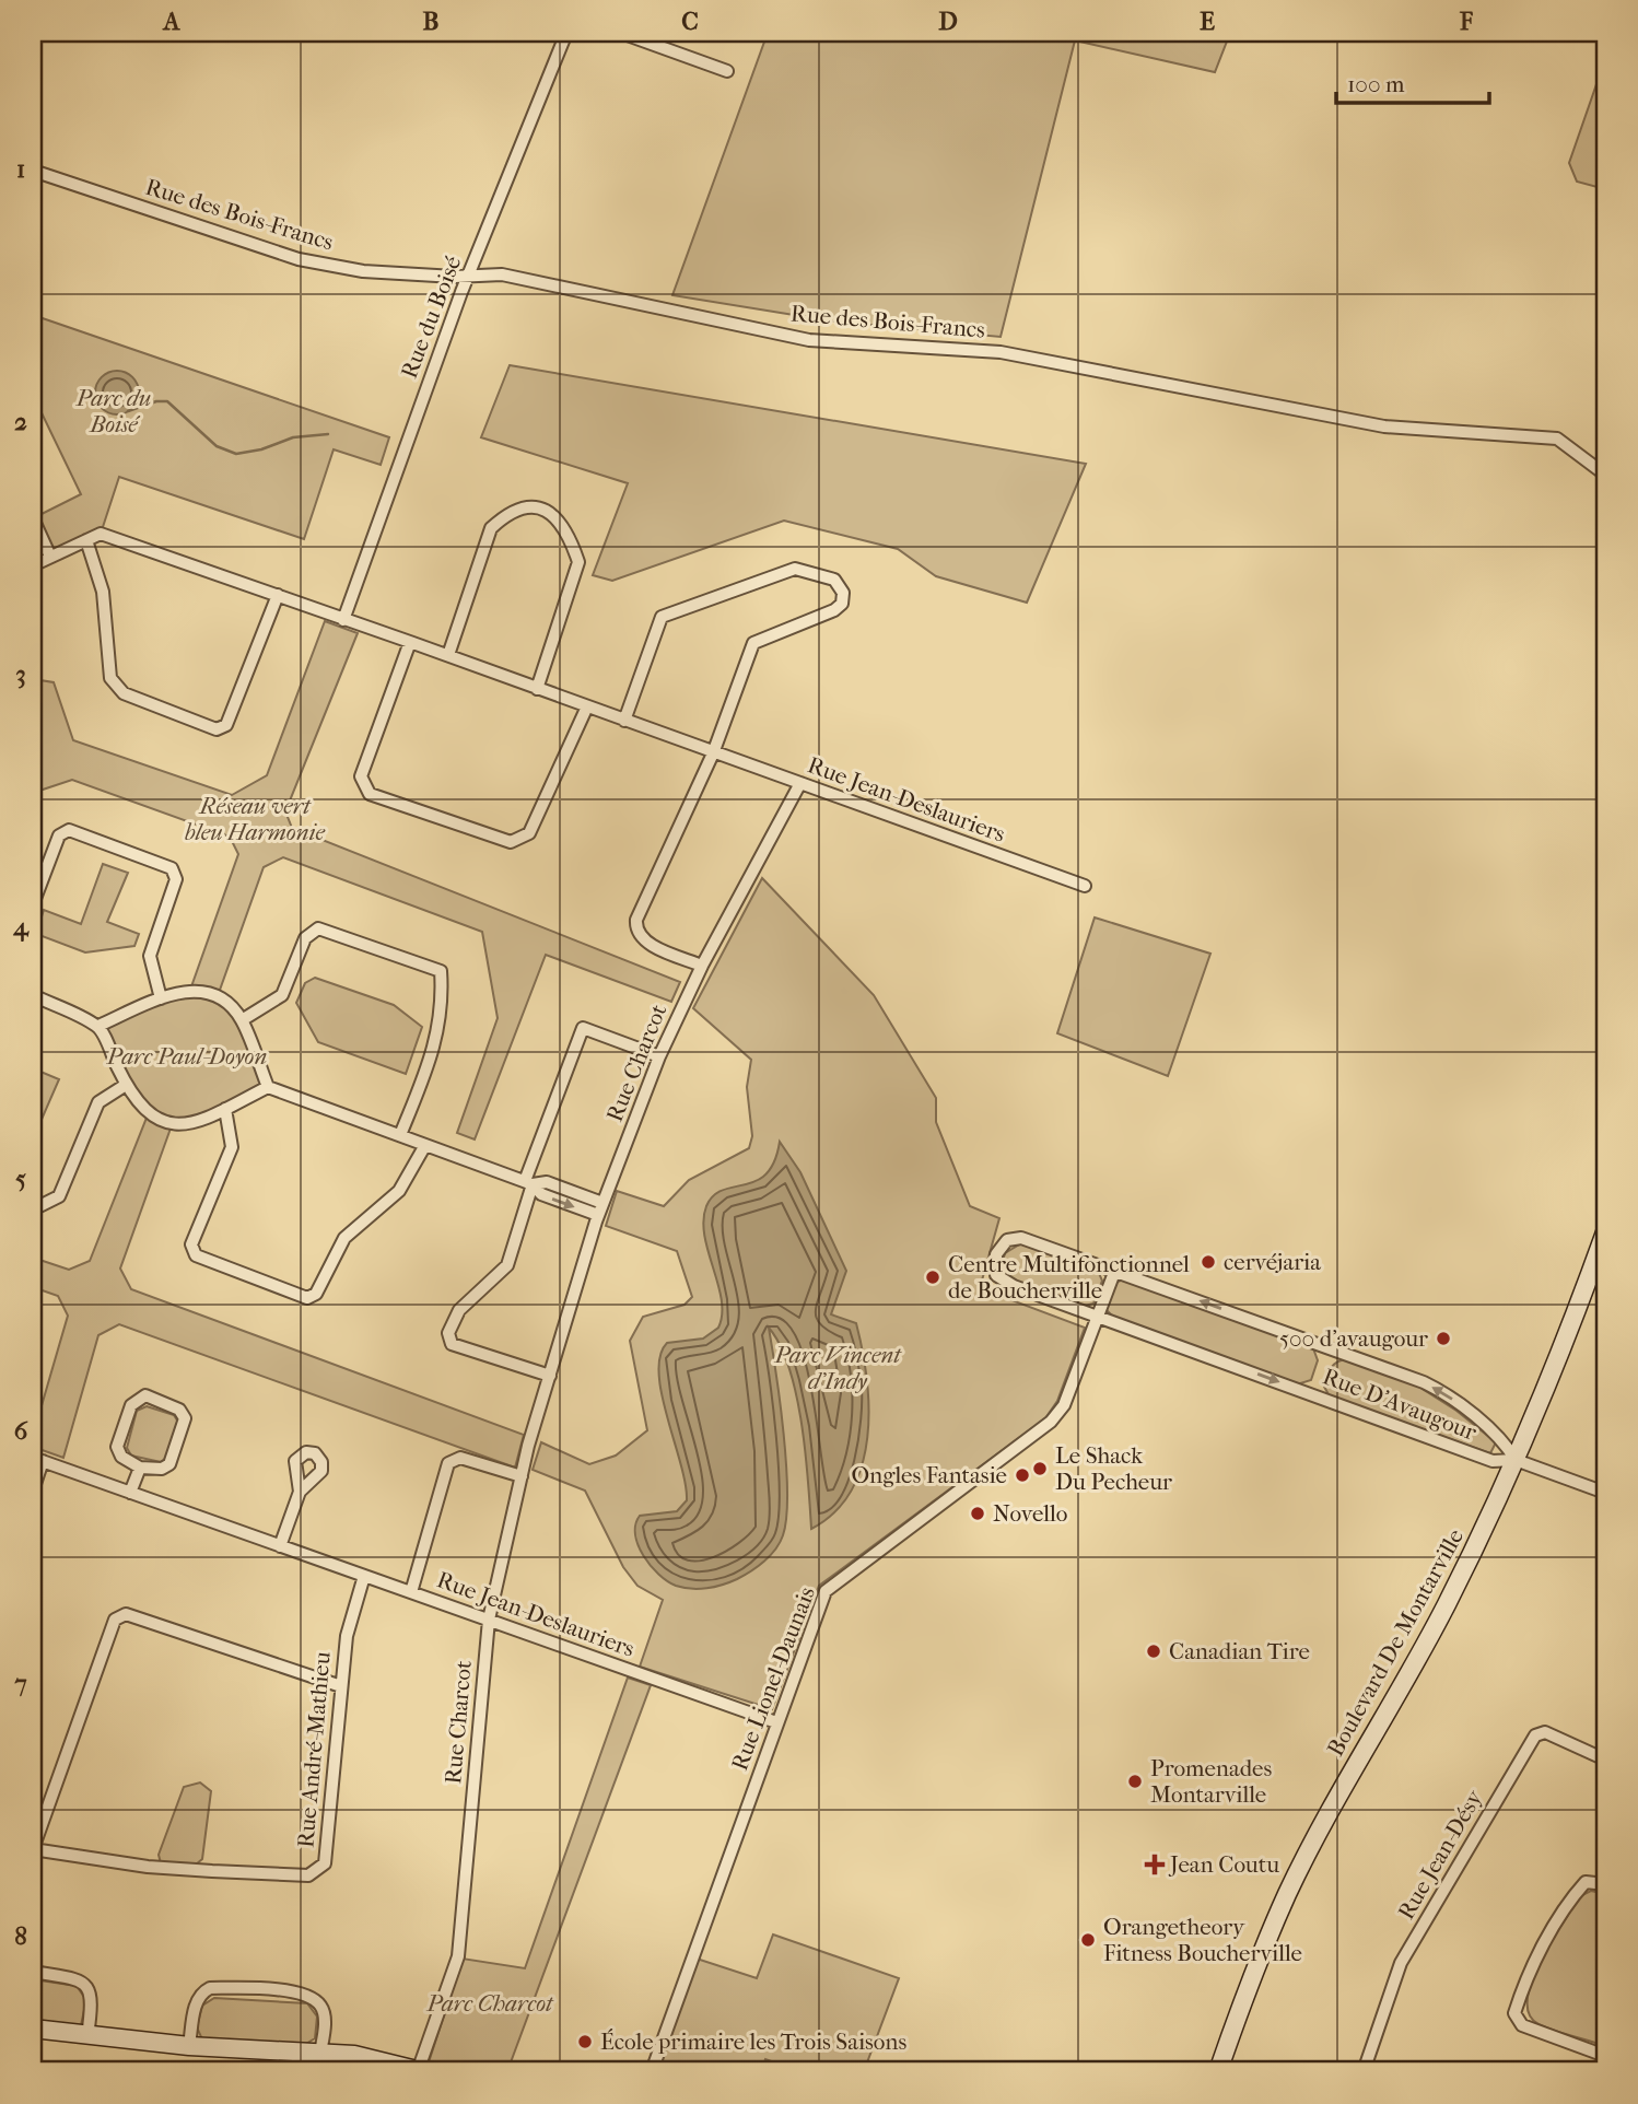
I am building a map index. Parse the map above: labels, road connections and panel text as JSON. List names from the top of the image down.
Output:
{
  "streets": {
    "street": [
      "Rue des Bois-Francs",
      "Rue du Boisé",
      "Rue Jean-Deslauriers",
      "Rue Charcot",
      "Rue D'Avaugour",
      "Boulevard De Montarville",
      "Rue Lionel-Daunais",
      "Rue André-Mathieu",
      "Rue Jean-Désy"
    ]
  },
  "crossings": [
    ["Rue des Bois-Francs", "Rue du Boisé"],
    ["Rue du Boisé", "Rue Jean-Deslauriers"],
    ["Rue Jean-Deslauriers", "Rue Charcot"],
    ["Rue Jean-Deslauriers", "Rue Lionel-Daunais"],
    ["Rue Jean-Deslauriers", "Rue André-Mathieu"],
    ["Rue D'Avaugour", "Boulevard De Montarville"],
    ["Rue D'Avaugour", "Rue Lionel-Daunais"]
  ],
  "parks": [
    "Parc du Boisé",
    "Réseau vert bleu Harmonie",
    "Parc Paul-Doyon",
    "Parc Vincent d'Indy",
    "Parc Charcot"
  ],
  "places": {
    "other": [
      "cervéjaria",
      "Centre Multifonctionnel de Boucherville",
      "500 d'avaugour",
      "Le Shack Du Pecheur",
      "Ongles Fantasie",
      "Novello",
      "Canadian Tire",
      "Promenades Montarville",
      "Orangetheory Fitness Boucherville",
      "École primaire les Trois Saisons"
    ],
    "health": ["Jean Coutu"]
  },
  "scale_bar": "100 m",
  "grid": {
    "columns": [
      "A",
      "B",
      "C",
      "D",
      "E",
      "F"
    ],
    "rows": [
      "1",
      "2",
      "3",
      "4",
      "5",
      "6",
      "7",
      "8"
    ]
  }
}
